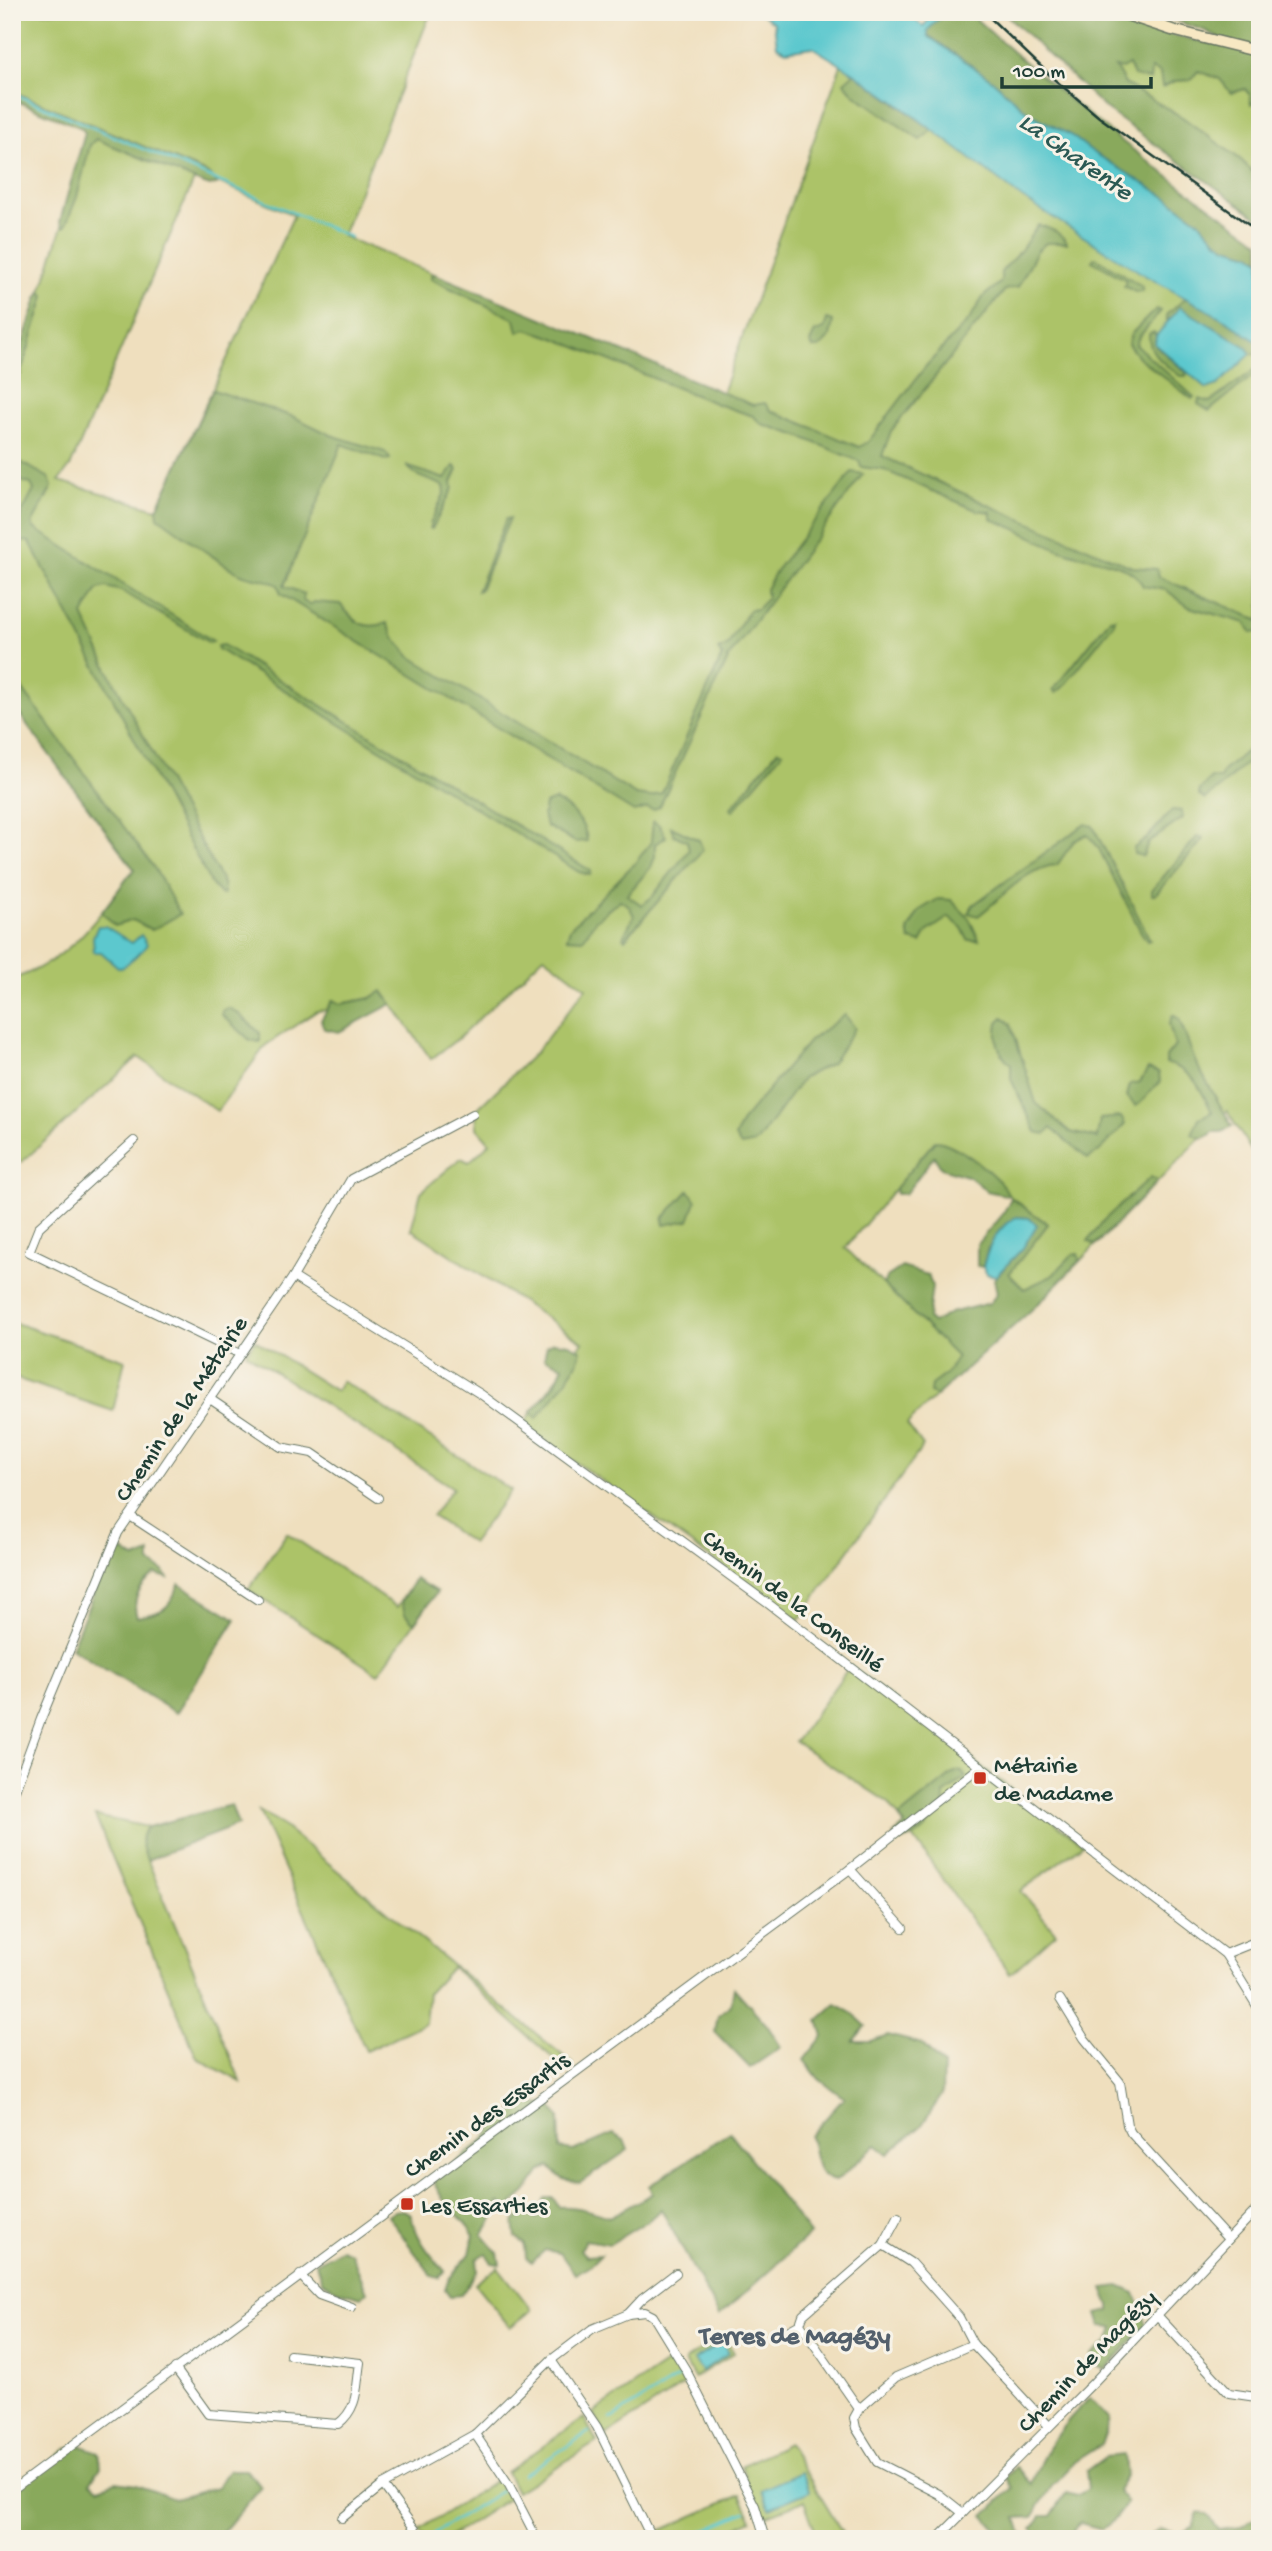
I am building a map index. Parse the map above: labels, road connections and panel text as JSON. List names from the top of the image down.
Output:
{
  "streets": {
    "street": [
      "Chemin de la Métairie",
      "Chemin de la Conseillé",
      "Chemin des Essartis",
      "Chemin de Magézy"
    ]
  },
  "crossings": [
    ["Chemin de la Métairie", "Chemin de la Conseillé"],
    ["Chemin de la Conseillé", "Chemin des Essartis"]
  ],
  "districts": ["Terres de Magézy"],
  "water": ["La Charente"],
  "places": {
    "transit": ["Métairie de Madame", "Les Essarties"]
  },
  "scale_bar": "100 m"
}
